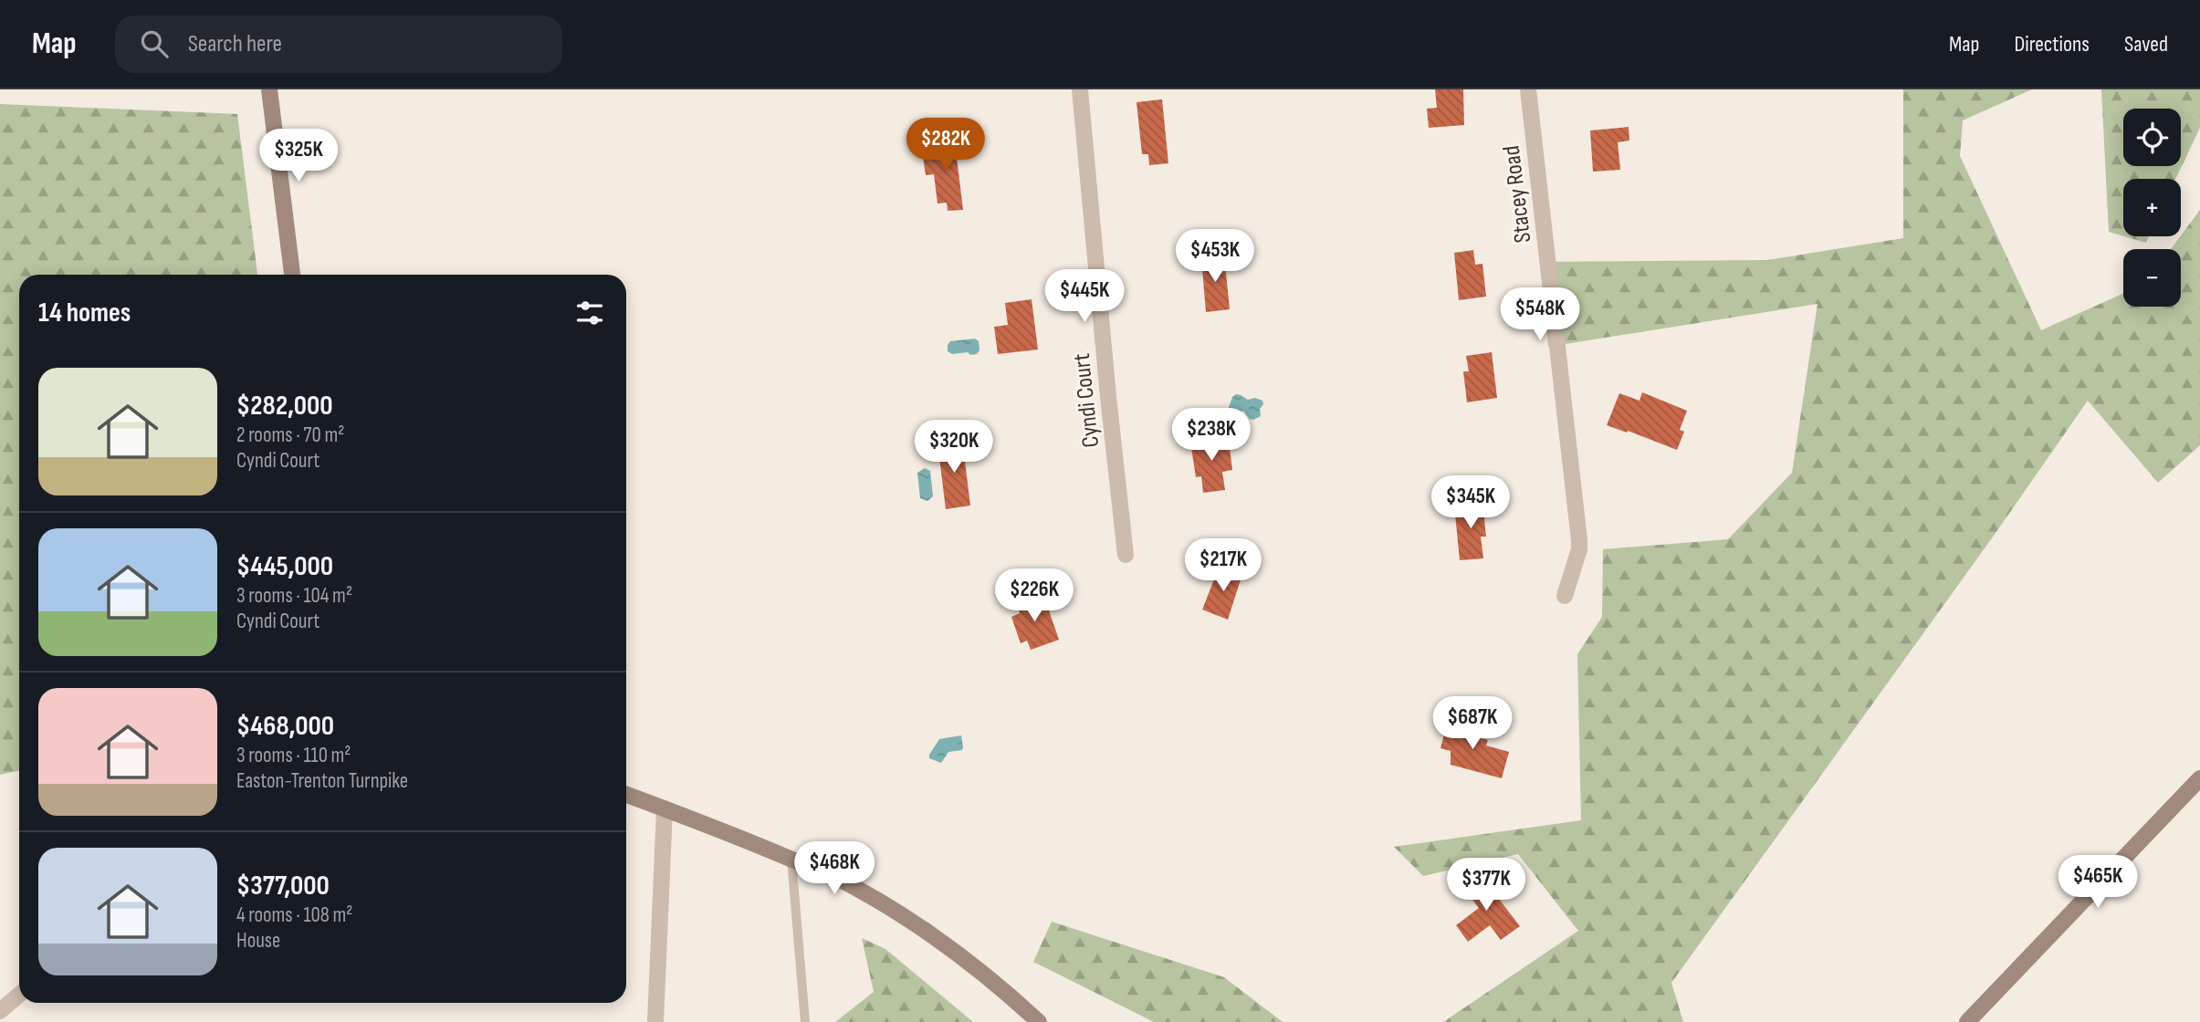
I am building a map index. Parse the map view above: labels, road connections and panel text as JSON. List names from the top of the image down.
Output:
{
  "streets": {
    "street": ["Stacey Road", "Cyndi Court"]
  },
  "page": {
    "header": "Map",
    "search": "Search here",
    "nav": ["Map", "Directions", "Saved"],
    "map_buttons": ["+", "−"],
    "price": [
      "$282K",
      "$325K",
      "$453K",
      "$445K",
      "$548K",
      "$238K",
      "$320K",
      "$345K",
      "$217K",
      "$226K",
      "$687K",
      "$468K",
      "$465K",
      "$377K"
    ],
    "heading": "14 homes",
    "list": [
      {
        "name": "$282,000",
        "note": "2 rooms · 70 m² · Cyndi Court"
      },
      {
        "name": "$445,000",
        "note": "3 rooms · 104 m² · Cyndi Court"
      },
      {
        "name": "$468,000",
        "note": "3 rooms · 110 m² · Easton-Trenton Turnpike"
      },
      {
        "name": "$377,000",
        "note": "4 rooms · 108 m² · House"
      }
    ]
  }
}
